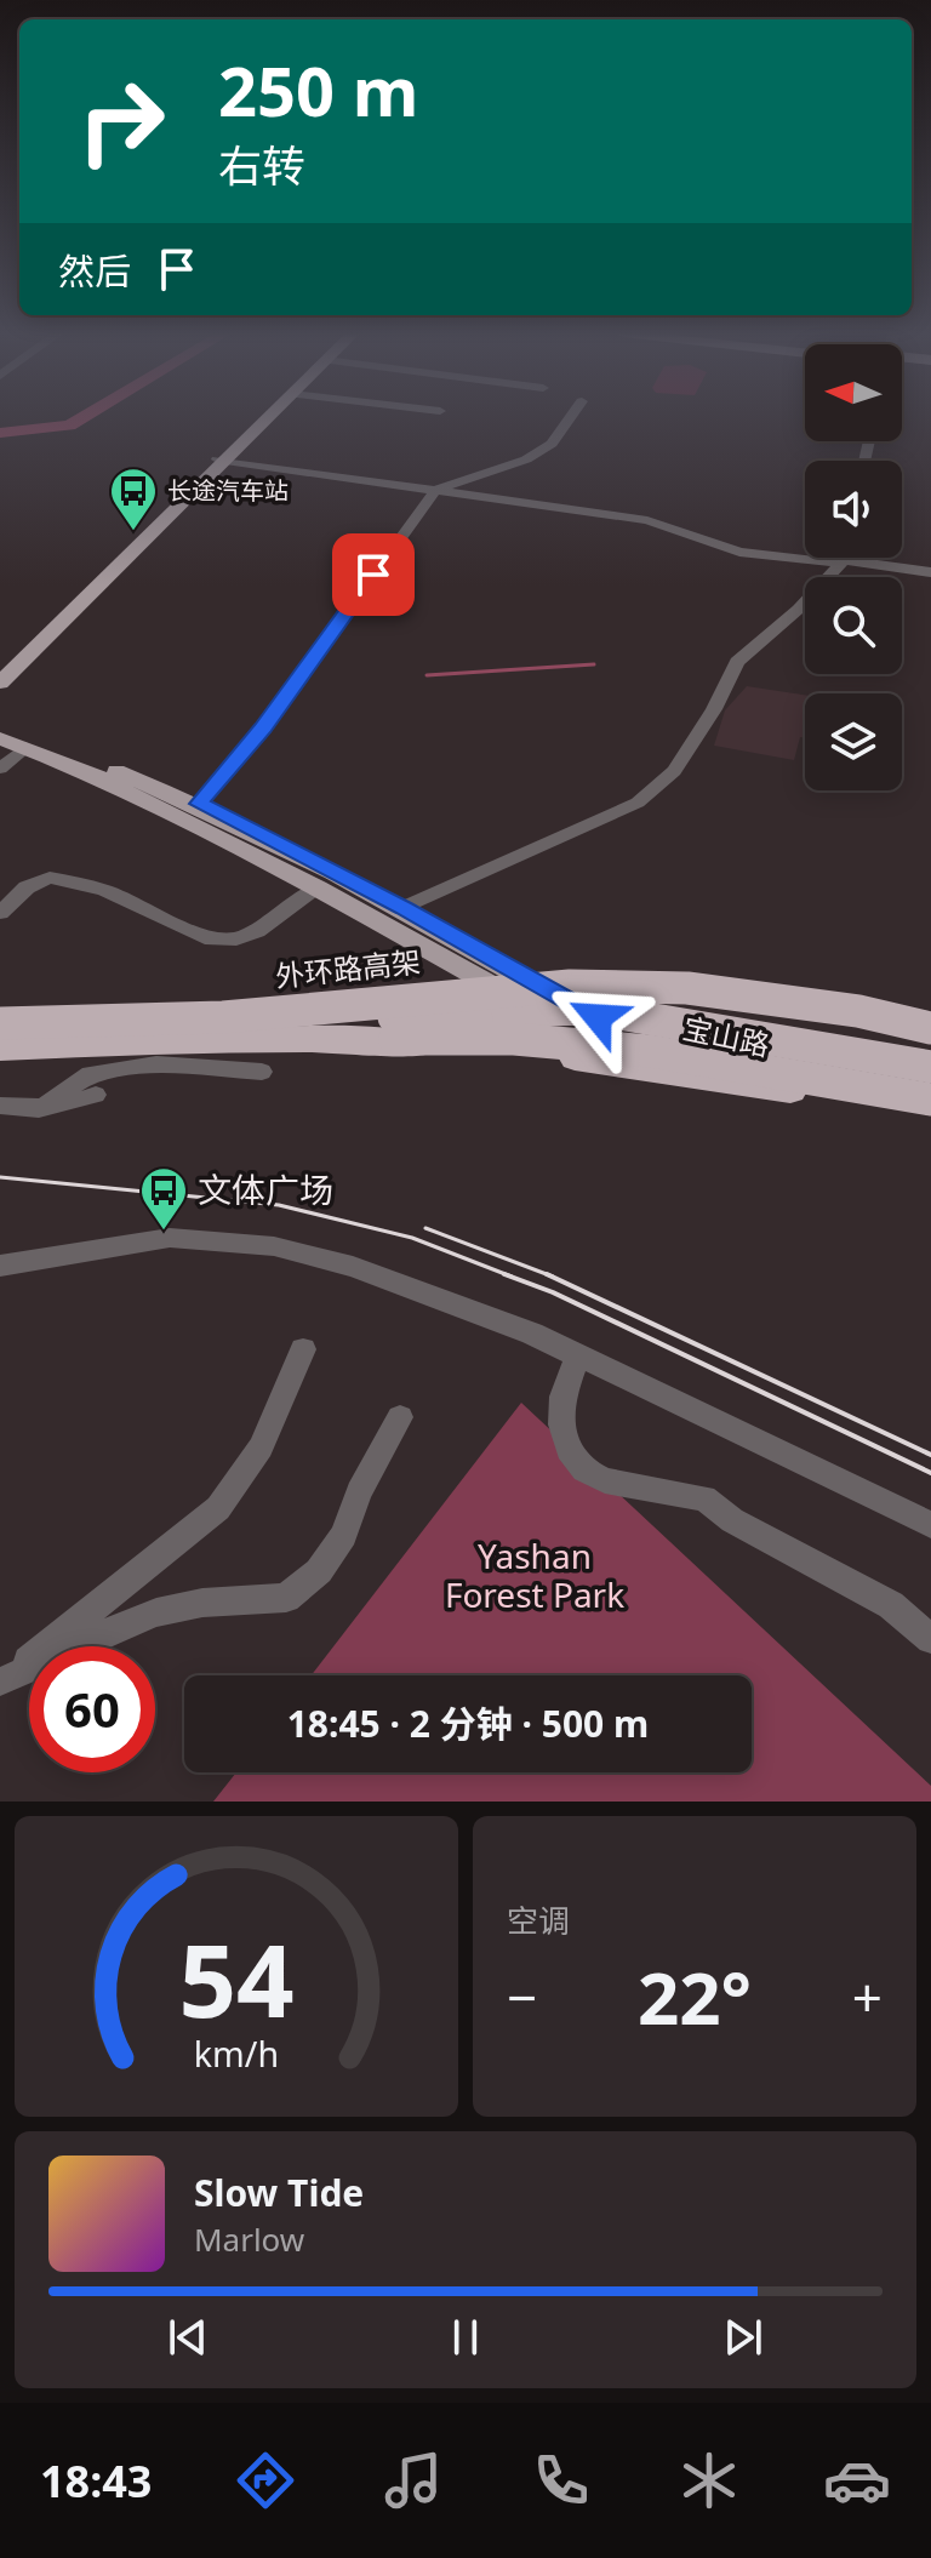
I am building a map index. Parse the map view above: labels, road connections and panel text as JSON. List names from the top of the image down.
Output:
{
  "streets": {
    "highway": ["外环路高架"],
    "main road": ["宝山路"]
  },
  "parks": ["Yashan Forest Park"],
  "places": {
    "bus stop": ["长途汽车站", "文体广场"]
  },
  "north": "left",
  "page": {
    "turn": ["250 m", "右转"],
    "then": "然后",
    "limit": "60",
    "trip": "18:45 · 2 分钟 · 500 m",
    "tile": "空调",
    "heat": ["−", "22°", "+"],
    "song": ["Slow Tide", "Marlow"],
    "tabs": "18:43",
    "gauge": ["54", "km/h"]
  }
}
